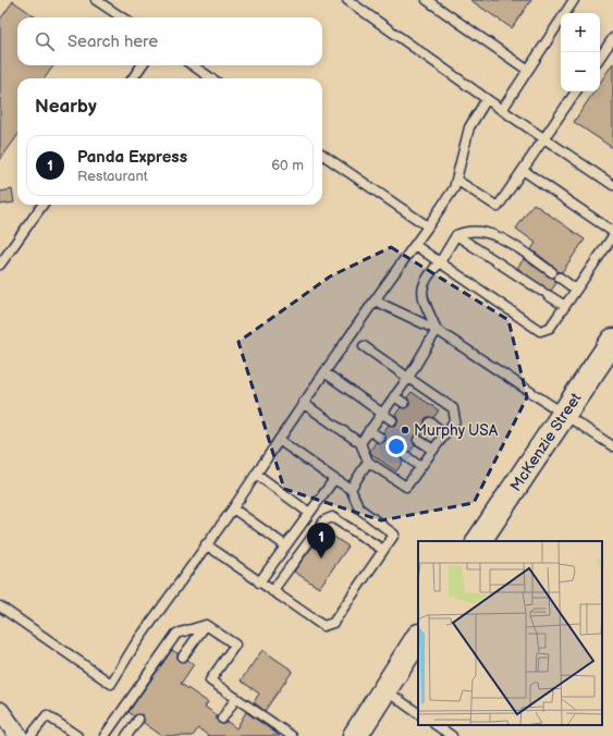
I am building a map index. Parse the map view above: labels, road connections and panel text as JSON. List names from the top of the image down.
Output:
{
  "streets": {
    "main road": ["McKenzie Street"]
  },
  "places": ["Murphy USA"],
  "page": {
    "map_buttons": ["+", "−"],
    "search": "Search here",
    "heading": "Nearby",
    "list": [
      {
        "mark": "1",
        "name": "Panda Express",
        "note": "Restaurant",
        "value": "60 m"
      }
    ],
    "pins": "1"
  }
}
